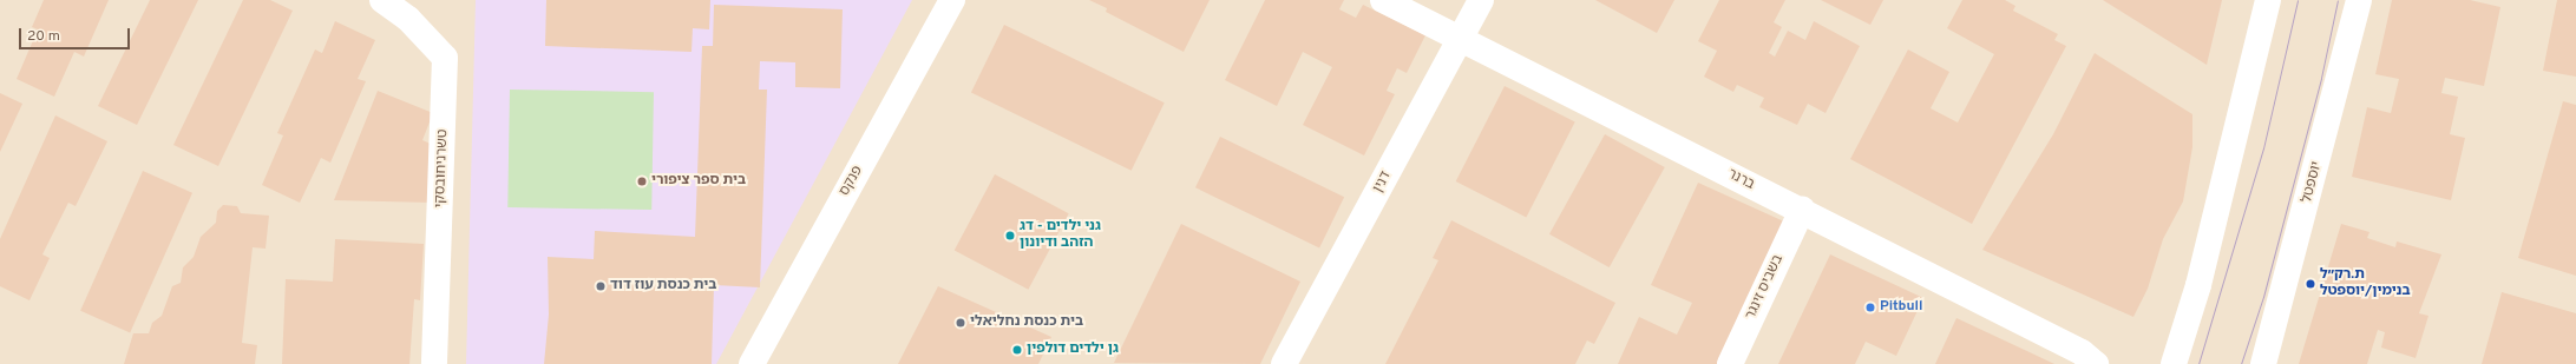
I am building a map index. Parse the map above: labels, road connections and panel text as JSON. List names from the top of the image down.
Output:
{
  "streets": {
    "street": [
      "טשרניחובסקי",
      "ברנר",
      "פנקס",
      "דנין",
      "יוספטל",
      "בשביס זינגר"
    ]
  },
  "crossings": [
    ["ברנר", "דנין"],
    ["ברנר", "בשביס זינגר"]
  ],
  "places": [
    "בית ספר ציפורי",
    "גני ילדים - דג הזהב ודיונון",
    "ת.רק״ל בנימין/יוספטל",
    "בית כנסת עוז דוד",
    "Pitbull",
    "בית כנסת נחליאלי",
    "גן ילדים דולפין"
  ],
  "scale_bar": "20 m"
}
